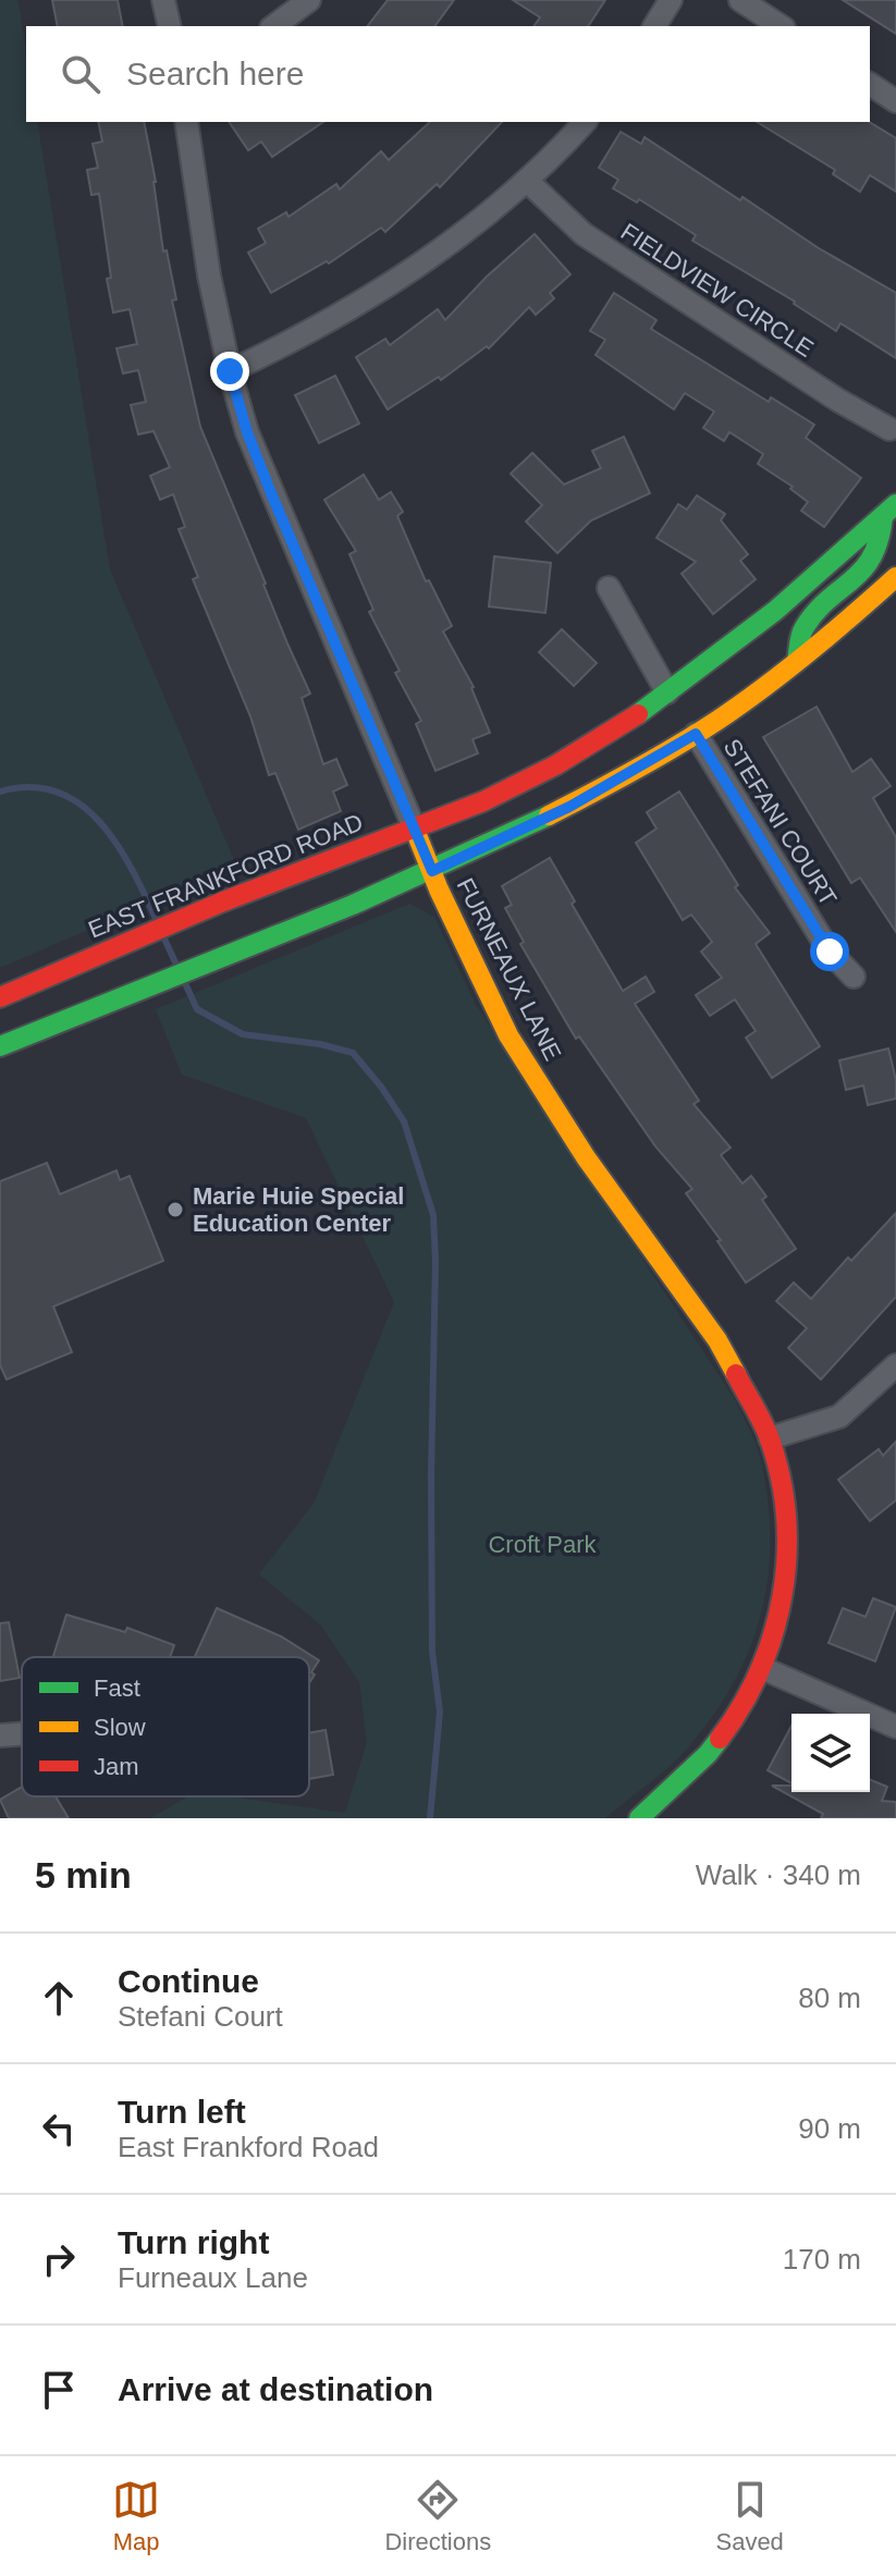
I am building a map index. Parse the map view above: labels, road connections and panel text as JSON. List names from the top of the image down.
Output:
{
  "streets": {
    "main road": ["EAST FRANKFORD ROAD", "FURNEAUX LANE"],
    "street": ["FIELDVIEW CIRCLE", "STEFANI COURT"]
  },
  "crossings": [
    ["EAST FRANKFORD ROAD", "FURNEAUX LANE"]
  ],
  "parks": ["Croft Park"],
  "places": ["Marie Huie Special Education Center"],
  "legend": ["Fast", "Slow", "Jam"],
  "page": {
    "search": "Search here",
    "heading": ["5 min", "Walk · 340 m"],
    "list": [
      ["Continue", "Stefani Court", "80 m"],
      ["Turn left", "East Frankford Road", "90 m"],
      ["Turn right", "Furneaux Lane", "170 m"],
      "Arrive at destination"
    ],
    "nav": ["Map", "Directions", "Saved"]
  }
}
